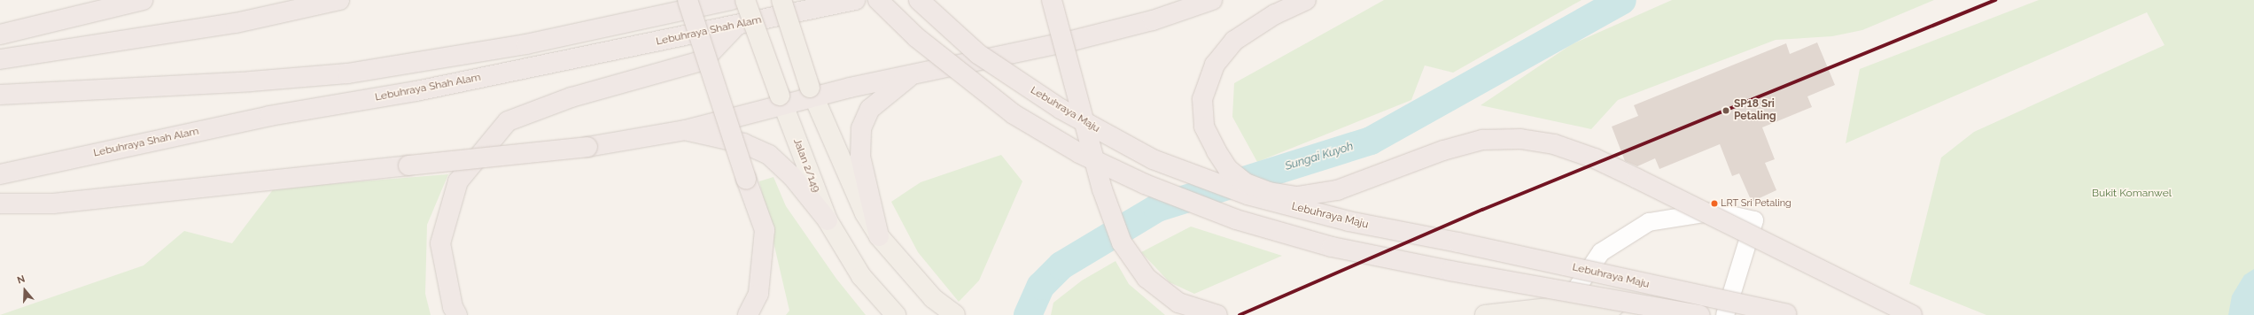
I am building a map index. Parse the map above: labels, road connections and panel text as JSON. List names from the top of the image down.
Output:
{
  "streets": {
    "highway": ["Lebuhraya Shah Alam", "Lebuhraya Maju"],
    "main road": ["Jalan 2/149"]
  },
  "water": ["Sungai Kuyoh"],
  "parks": ["Bukit Komanwel"],
  "places": ["SP18 Sri Petaling", "LRT Sri Petaling"],
  "north": "top"
}
